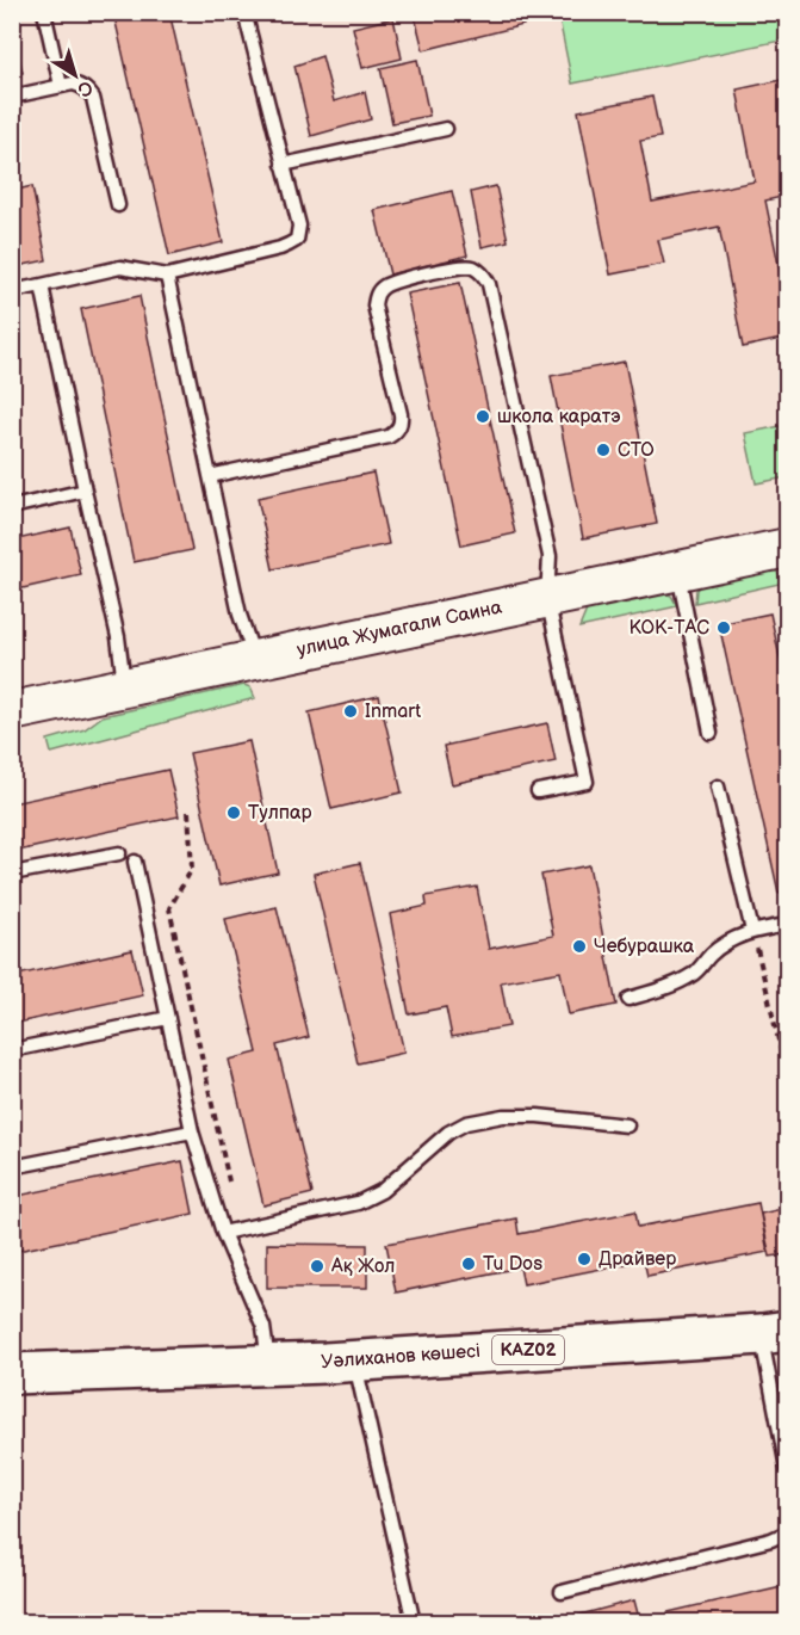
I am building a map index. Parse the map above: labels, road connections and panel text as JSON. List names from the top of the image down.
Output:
{
  "streets": {
    "highway": ["KАZ02", "Уәлиханов көшесі"],
    "street": ["улица Жумагали Саина"]
  },
  "places": [
    "школа каратэ",
    "СТО",
    "КОК-ТАС",
    "Inmart",
    "Тулпар",
    "Чебурашка",
    "Драйвер",
    "Tu Dos",
    "Ақ Жол"
  ],
  "north": "bottom right"
}
